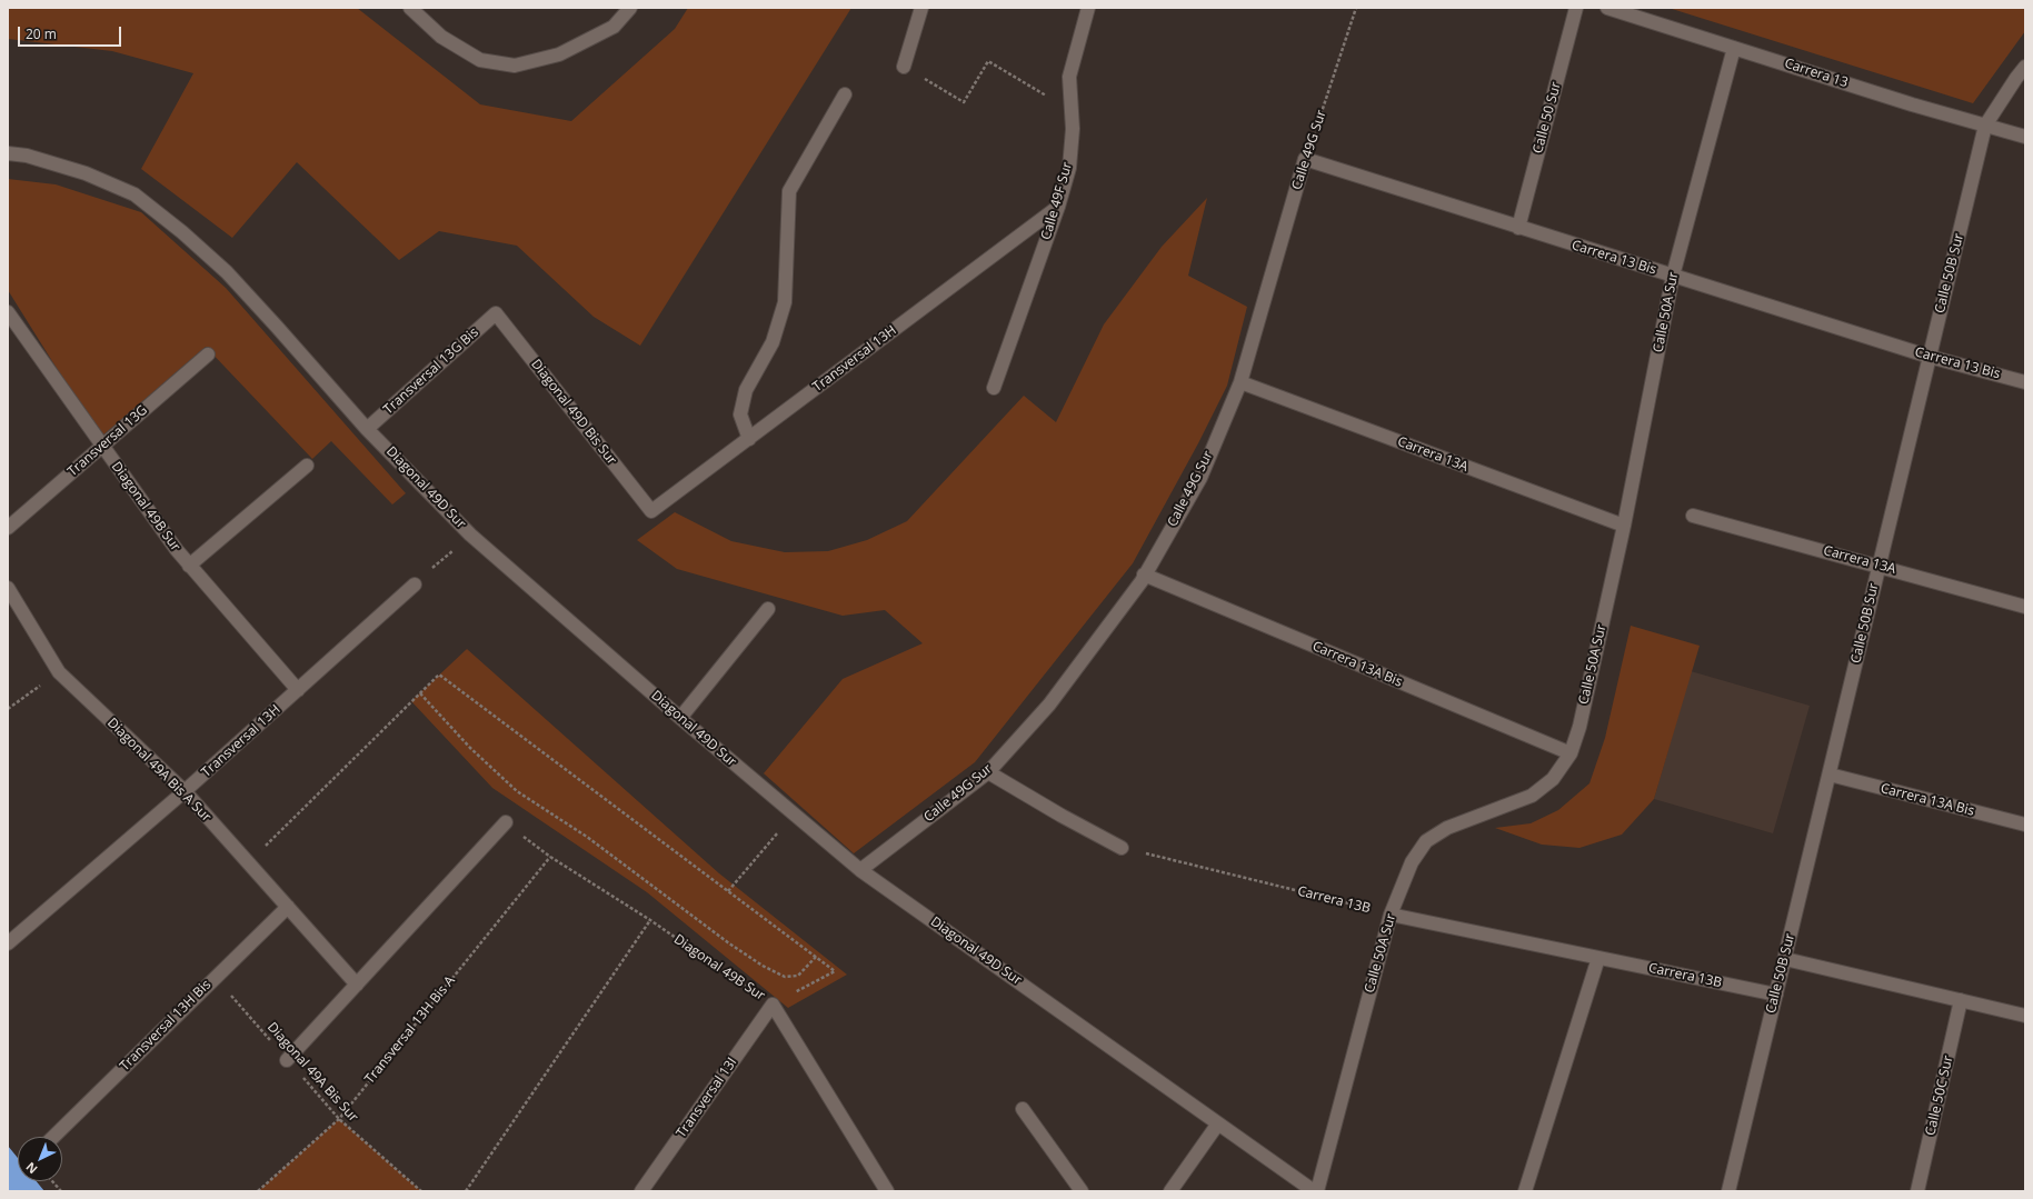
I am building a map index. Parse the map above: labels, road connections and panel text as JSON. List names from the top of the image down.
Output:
{
  "streets": {
    "street": [
      "Carrera 13",
      "Calle 50 Sur",
      "Calle 49G Sur",
      "Calle 49F Sur",
      "Carrera 13 Bis",
      "Calle 50B Sur",
      "Calle 50A Sur",
      "Transversal 13H",
      "Transversal 13G Bis",
      "Diagonal 49D Bis Sur",
      "Transversal 13G",
      "Carrera 13A",
      "Diagonal 49D Sur",
      "Diagonal 49B Sur",
      "Carrera 13A Bis",
      "Diagonal 49A Bis A Sur",
      "Carrera 13B",
      "Transversal 13H Bis",
      "Calle 50C Sur",
      "Transversal 13I"
    ],
    "path": ["Transversal 13H Bis A", "Diagonal 49A Bis Sur"]
  },
  "crossings": [
    ["Carrera 13", "Calle 50B Sur"],
    ["Carrera 13", "Calle 50A Sur"],
    ["Calle 50 Sur", "Carrera 13 Bis"],
    ["Calle 49G Sur", "Carrera 13 Bis"],
    ["Calle 49G Sur", "Carrera 13A"],
    ["Calle 49G Sur", "Diagonal 49D Sur"],
    ["Calle 49G Sur", "Carrera 13A Bis"],
    ["Calle 49F Sur", "Transversal 13H"],
    ["Carrera 13 Bis", "Calle 50B Sur"],
    ["Carrera 13 Bis", "Calle 50A Sur"],
    ["Calle 50B Sur", "Carrera 13A"],
    ["Calle 50B Sur", "Carrera 13A Bis"],
    ["Calle 50B Sur", "Carrera 13B"],
    ["Calle 50A Sur", "Carrera 13A"],
    ["Calle 50A Sur", "Carrera 13A Bis"],
    ["Calle 50A Sur", "Carrera 13B"],
    ["Transversal 13H", "Diagonal 49D Bis Sur"],
    ["Transversal 13H", "Diagonal 49B Sur"],
    ["Transversal 13H", "Diagonal 49A Bis A Sur"],
    ["Transversal 13G Bis", "Diagonal 49D Bis Sur"],
    ["Transversal 13G Bis", "Diagonal 49D Sur"],
    ["Transversal 13G", "Diagonal 49B Sur"],
    ["Diagonal 49B Sur", "Transversal 13H Bis A"],
    ["Diagonal 49B Sur", "Transversal 13I"],
    ["Diagonal 49A Bis A Sur", "Transversal 13H Bis"],
    ["Transversal 13H Bis", "Diagonal 49A Bis Sur"],
    ["Transversal 13H Bis A", "Diagonal 49A Bis Sur"]
  ],
  "scale_bar": "20 m",
  "north": "bottom left"
}
